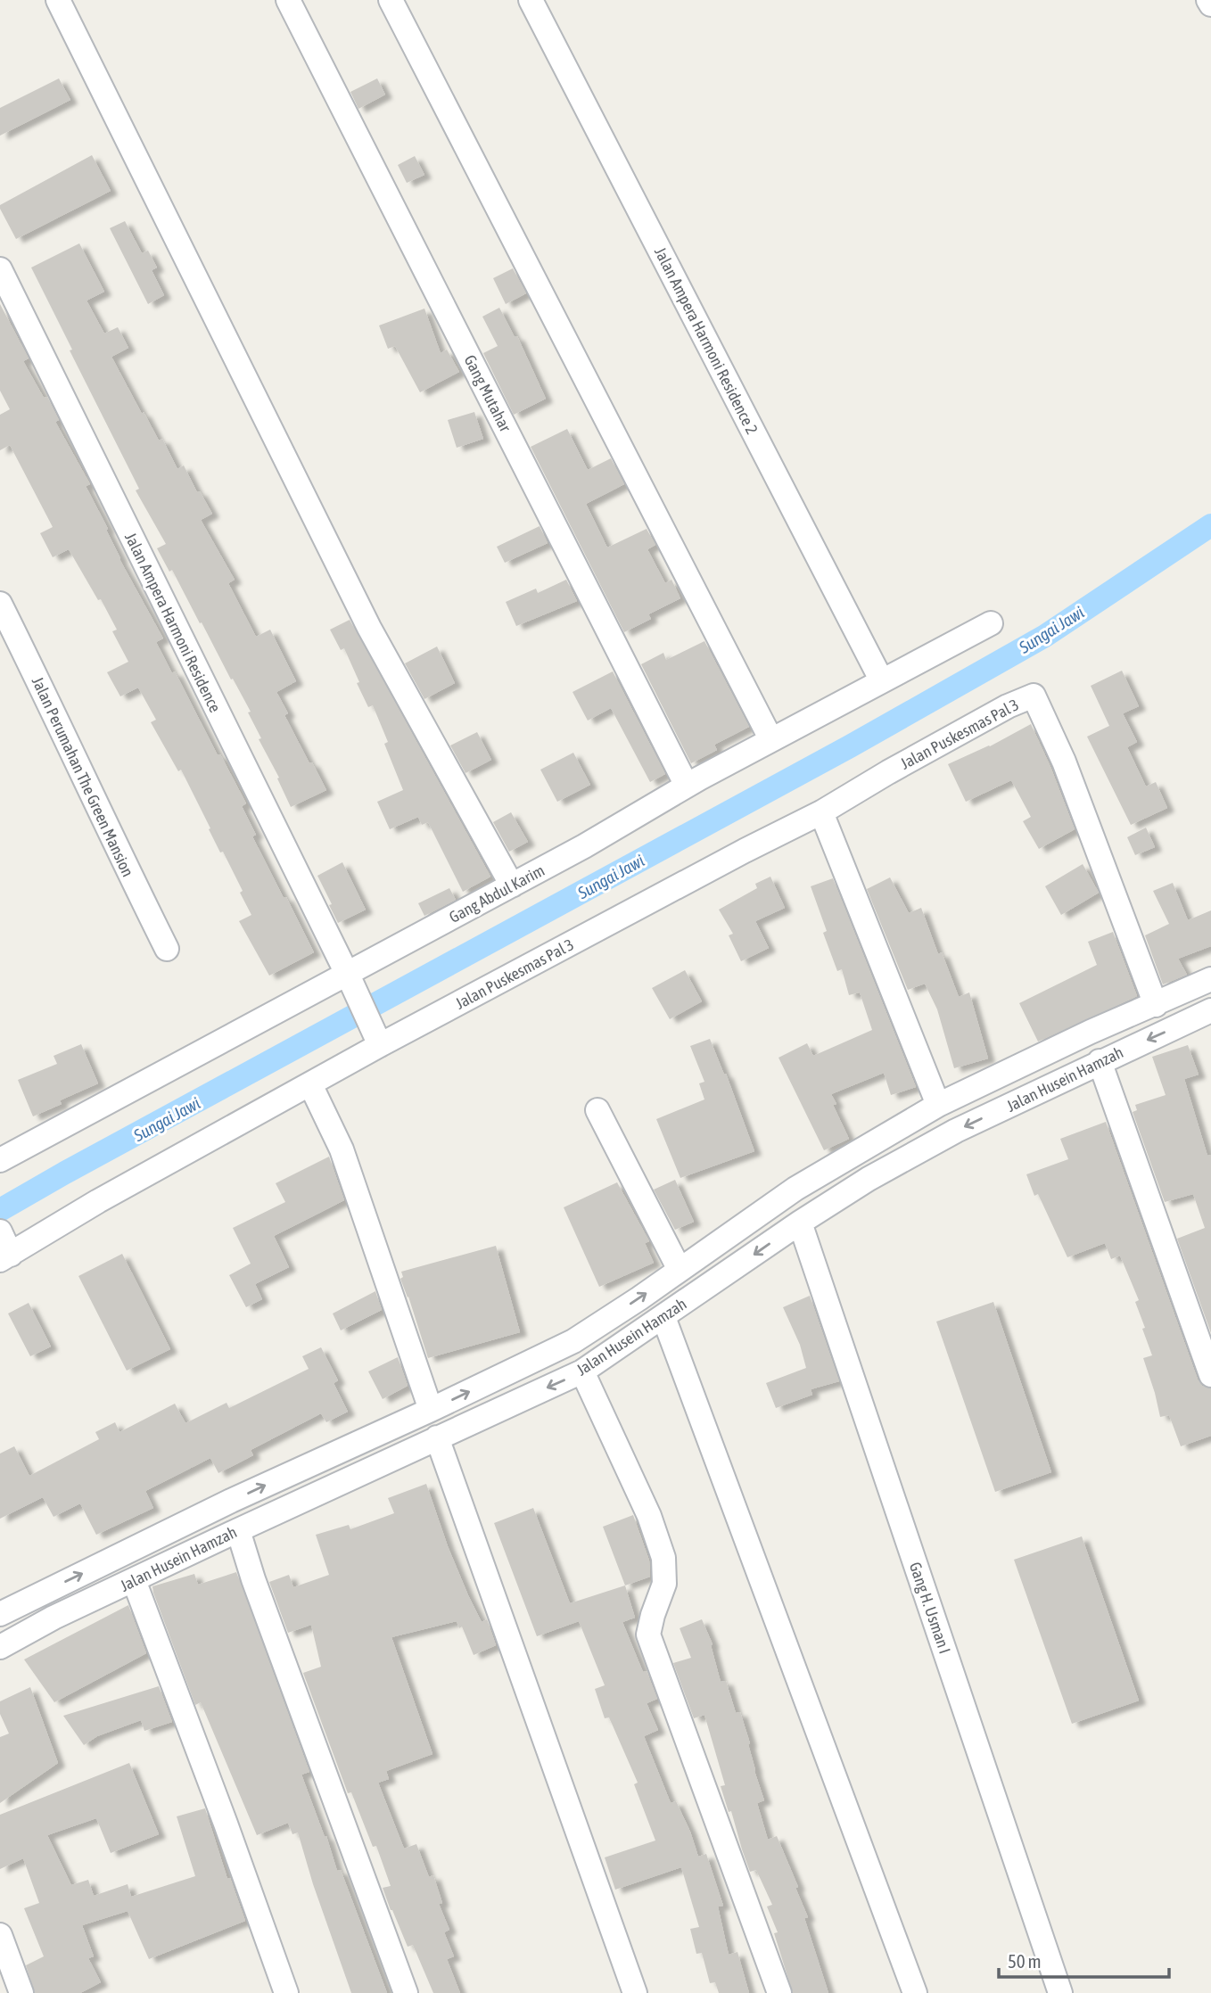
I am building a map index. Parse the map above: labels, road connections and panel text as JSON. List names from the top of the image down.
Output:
{
  "streets": {
    "street": [
      "Jalan Ampera Harmoni Residence 2",
      "Gang Mutahar",
      "Jalan Ampera Harmoni Residence",
      "Jalan Puskesmas Pal 3",
      "Jalan Perumahan The Green Mansion",
      "Gang Abdul Karim",
      "Jalan Husein Hamzah",
      "Gang H. Usman I"
    ]
  },
  "crossings": [
    ["Jalan Ampera Harmoni Residence 2", "Gang Abdul Karim"],
    ["Gang Mutahar", "Gang Abdul Karim"],
    ["Jalan Ampera Harmoni Residence", "Jalan Puskesmas Pal 3"],
    ["Jalan Ampera Harmoni Residence", "Gang Abdul Karim"],
    ["Jalan Puskesmas Pal 3", "Jalan Husein Hamzah"],
    ["Jalan Husein Hamzah", "Gang H. Usman I"]
  ],
  "water": ["Sungai Jawi"],
  "scale_bar": "50 m"
}
